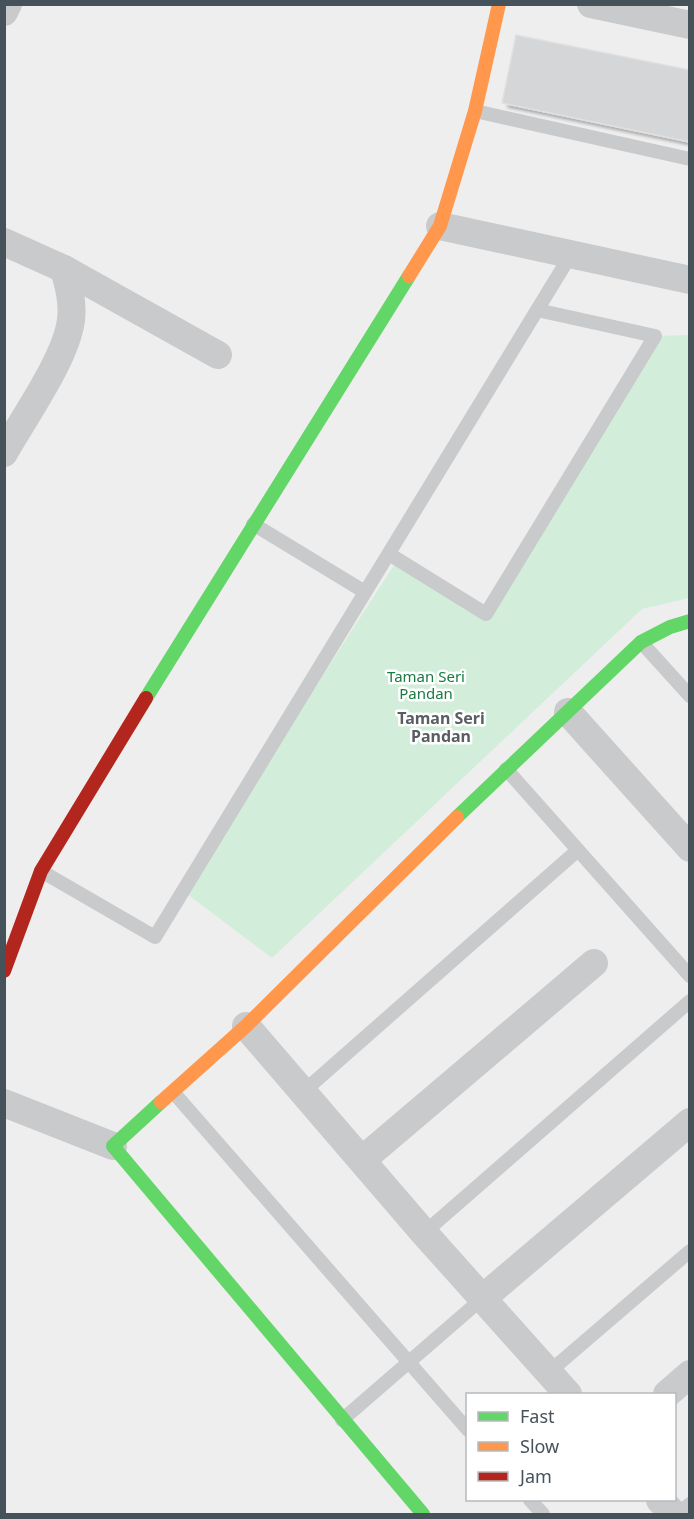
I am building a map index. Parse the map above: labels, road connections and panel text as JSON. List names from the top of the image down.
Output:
{
  "districts": ["Taman Seri Pandan"],
  "parks": ["Taman Seri Pandan"],
  "legend": ["Fast", "Slow", "Jam"]
}
